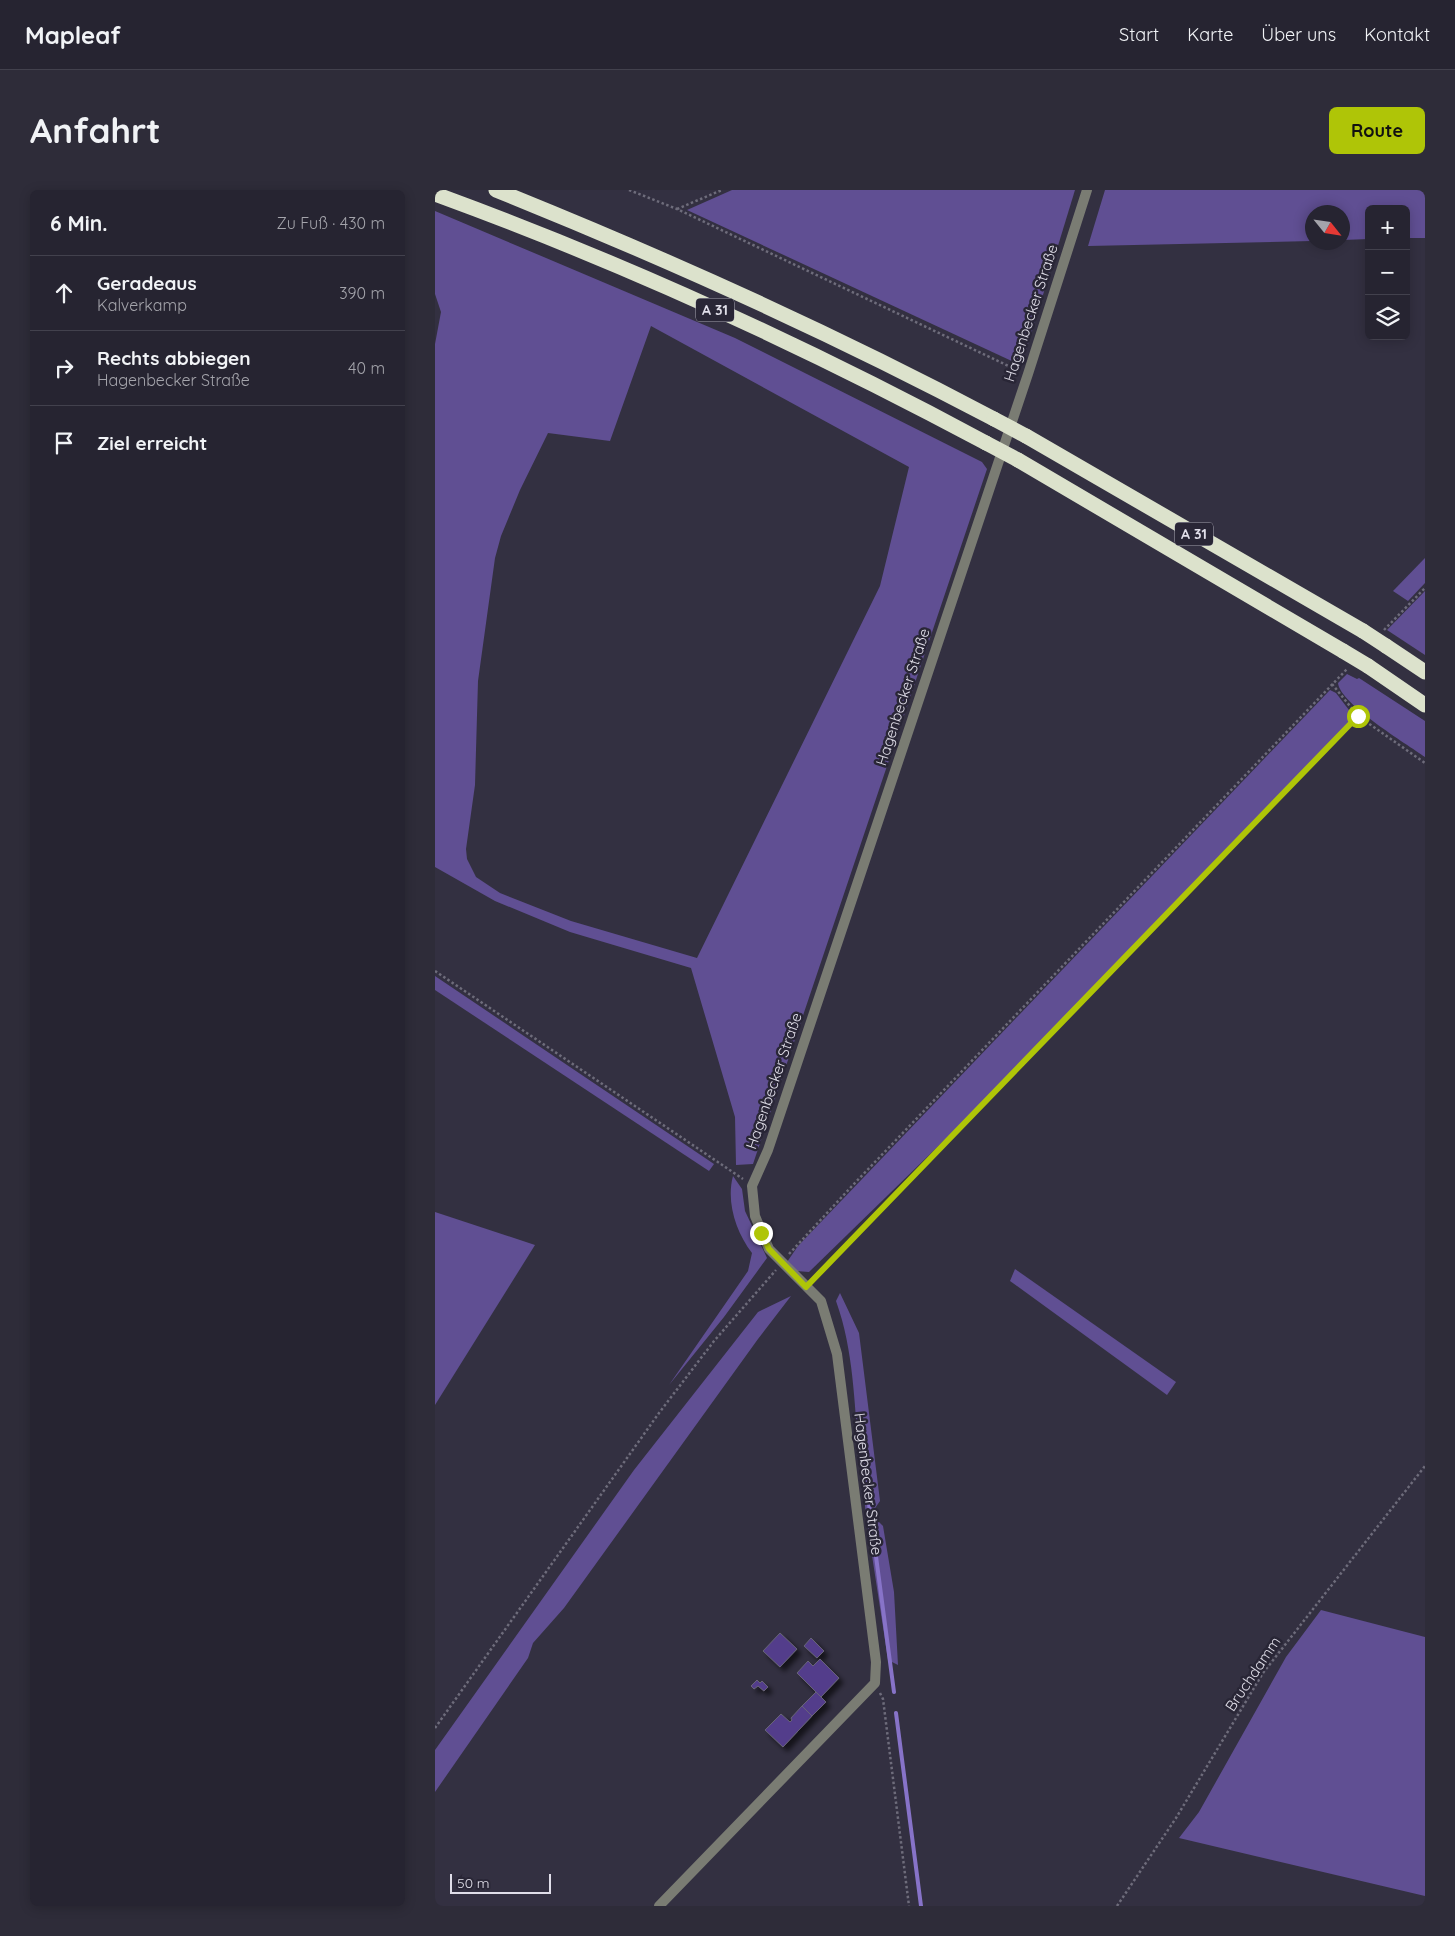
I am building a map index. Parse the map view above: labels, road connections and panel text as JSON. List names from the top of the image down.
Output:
{
  "streets": {
    "highway": ["A 31"],
    "street": ["Hagenbecker Straße"],
    "path": ["Bruchdamm"]
  },
  "scale_bar": "50 m",
  "north": "bottom right",
  "page": {
    "header": "Mapleaf",
    "nav": [
      "Start",
      "Karte",
      "Über uns",
      "Kontakt"
    ],
    "buttons": "Route",
    "title": "Anfahrt",
    "heading": ["6 Min.", "Zu Fuß · 430 m"],
    "map_buttons": ["+", "−"],
    "list": [
      ["Geradeaus", "Kalverkamp", "390 m"],
      ["Rechts abbiegen", "Hagenbecker Straße", "40 m"],
      "Ziel erreicht"
    ],
    "scale": "50 m"
  }
}
